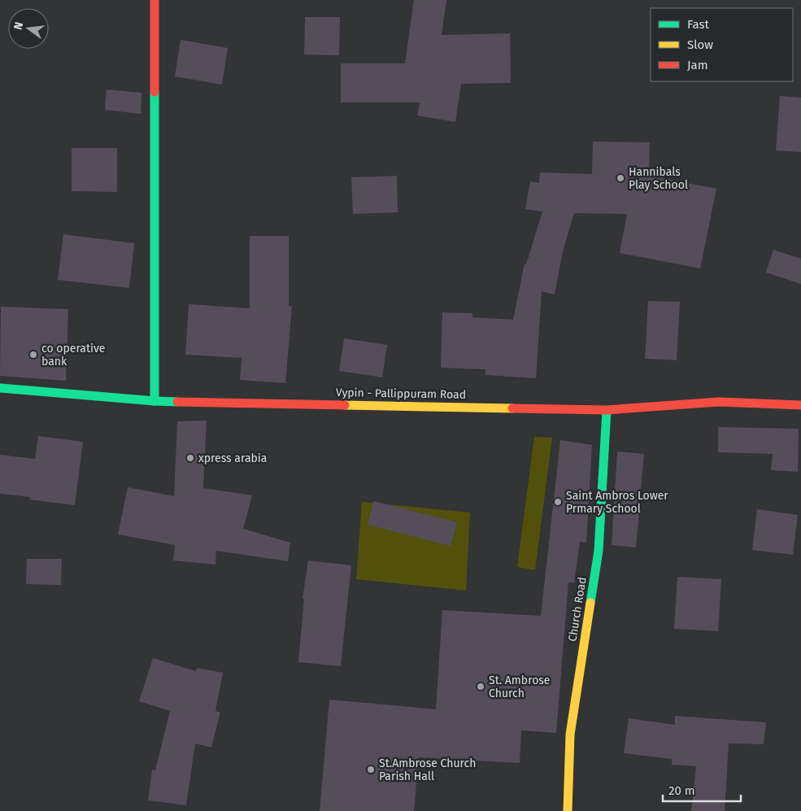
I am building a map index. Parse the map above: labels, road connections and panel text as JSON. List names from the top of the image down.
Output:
{
  "streets": {
    "main road": ["Vypin - Pallippuram Road", "Church Road"]
  },
  "crossings": [
    ["Vypin - Pallippuram Road", "Church Road"]
  ],
  "places": [
    "Hannibals Play School",
    "co operative bank",
    "xpress arabia",
    "Saint Ambros Lower Prmary School",
    "St. Ambrose Church",
    "St.Ambrose Church Parish Hall"
  ],
  "legend": ["Fast", "Slow", "Jam"],
  "scale_bar": "20 m",
  "north": "left"
}
